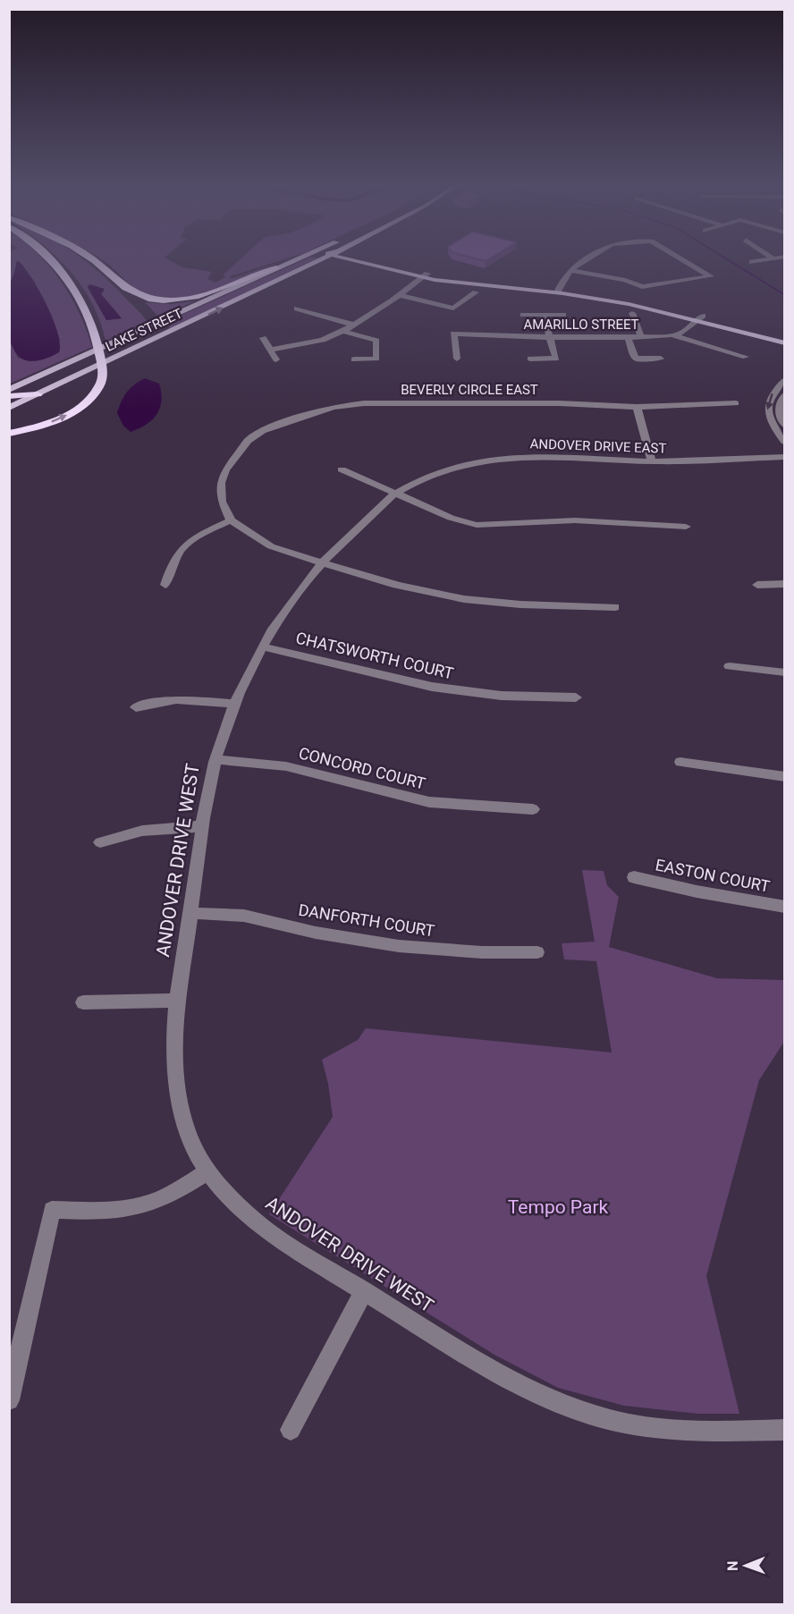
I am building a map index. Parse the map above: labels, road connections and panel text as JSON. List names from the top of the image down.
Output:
{
  "streets": {
    "main road": ["LAKE STREET"],
    "street": [
      "AMARILLO STREET",
      "BEVERLY CIRCLE EAST",
      "ANDOVER DRIVE EAST",
      "CHATSWORTH COURT",
      "CONCORD COURT",
      "ANDOVER DRIVE WEST",
      "EASTON COURT",
      "DANFORTH COURT"
    ]
  },
  "crossings": [
    ["ANDOVER DRIVE EAST", "CHATSWORTH COURT"],
    ["ANDOVER DRIVE EAST", "ANDOVER DRIVE WEST"],
    ["CHATSWORTH COURT", "ANDOVER DRIVE WEST"],
    ["CONCORD COURT", "ANDOVER DRIVE WEST"],
    ["ANDOVER DRIVE WEST", "DANFORTH COURT"]
  ],
  "parks": ["Tempo Park"],
  "north": "left"
}
